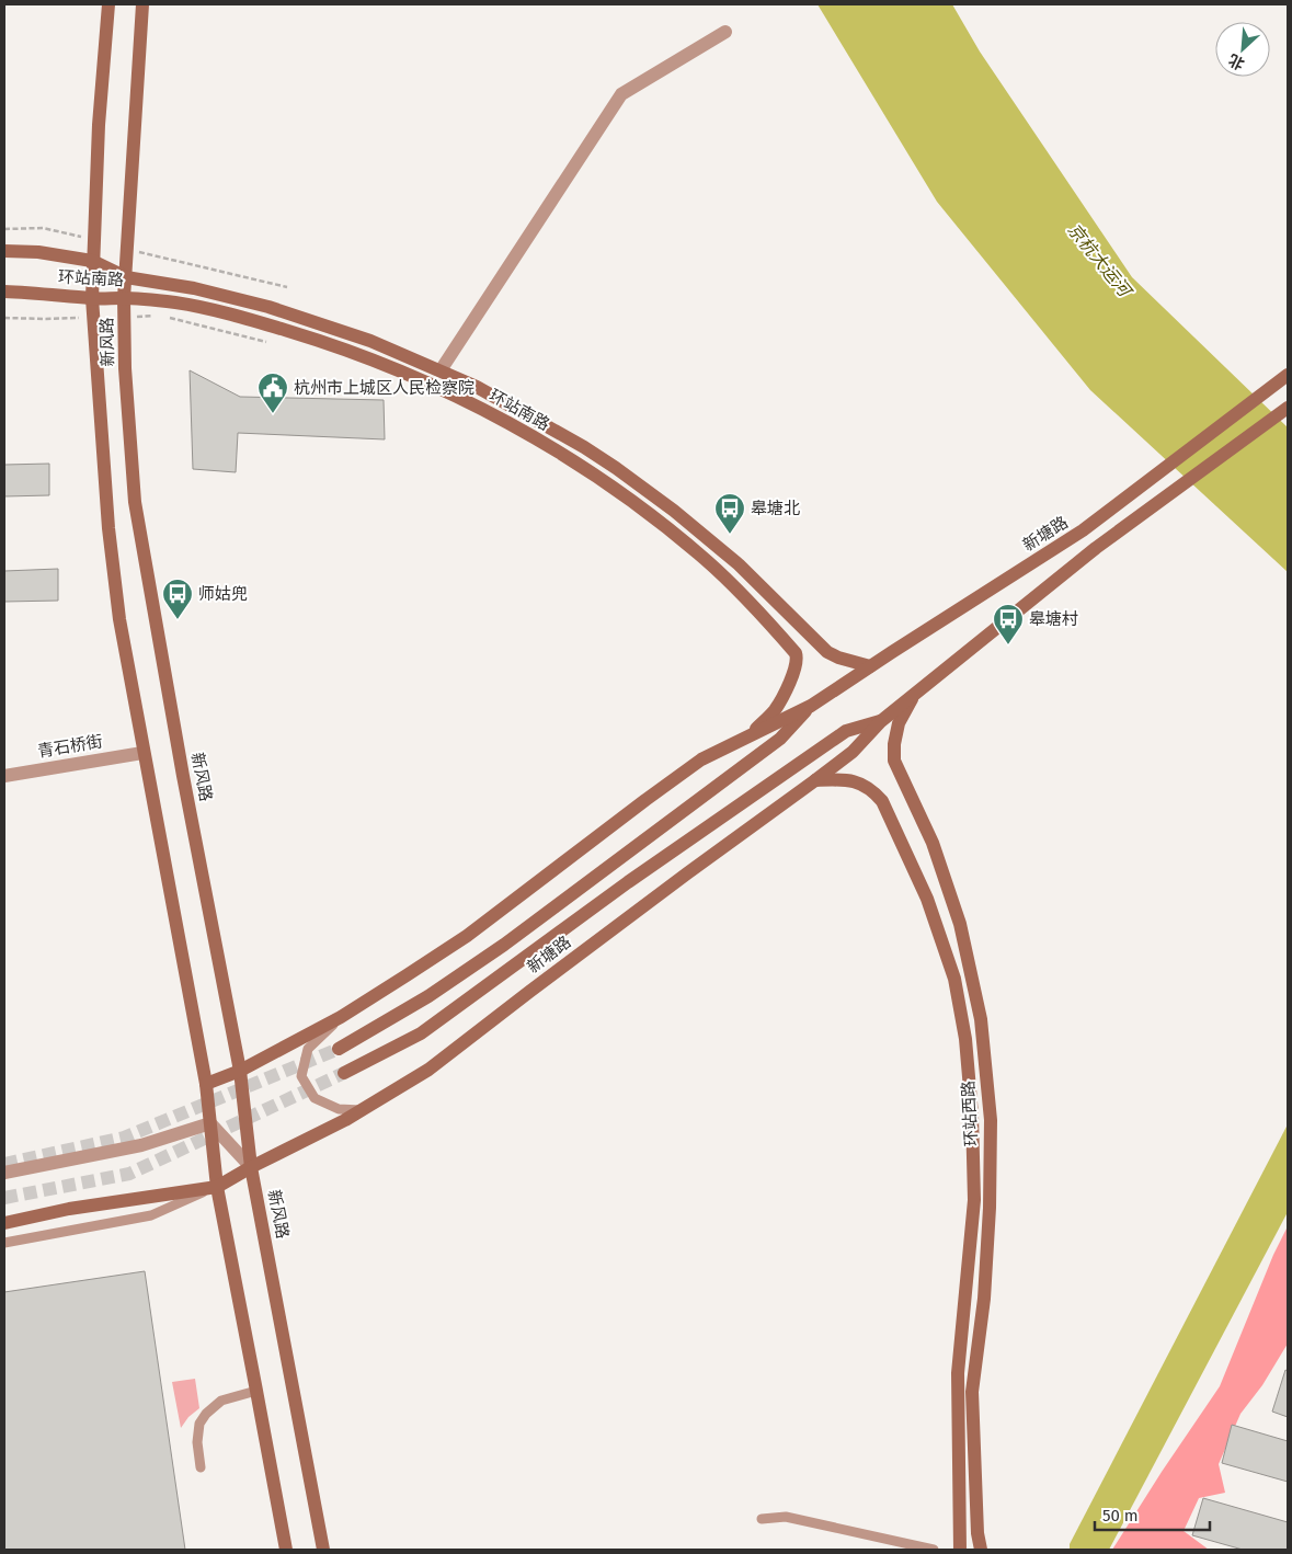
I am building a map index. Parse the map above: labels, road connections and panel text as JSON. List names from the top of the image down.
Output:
{
  "streets": {
    "main road": [
      "环站南路",
      "新风路",
      "新塘路",
      "环站西路"
    ],
    "street": ["青石桥街"]
  },
  "crossings": [
    ["环站南路", "新风路"],
    ["环站南路", "新塘路"],
    ["新风路", "新塘路"],
    ["新风路", "青石桥街"],
    ["新塘路", "环站西路"]
  ],
  "water": ["京杭大运河"],
  "places": {
    "public building": ["杭州市上城区人民检察院"],
    "bus stop": ["皋塘北", "师姑兜", "皋塘村"]
  },
  "scale_bar": "50 m",
  "north": "bottom left"
}
